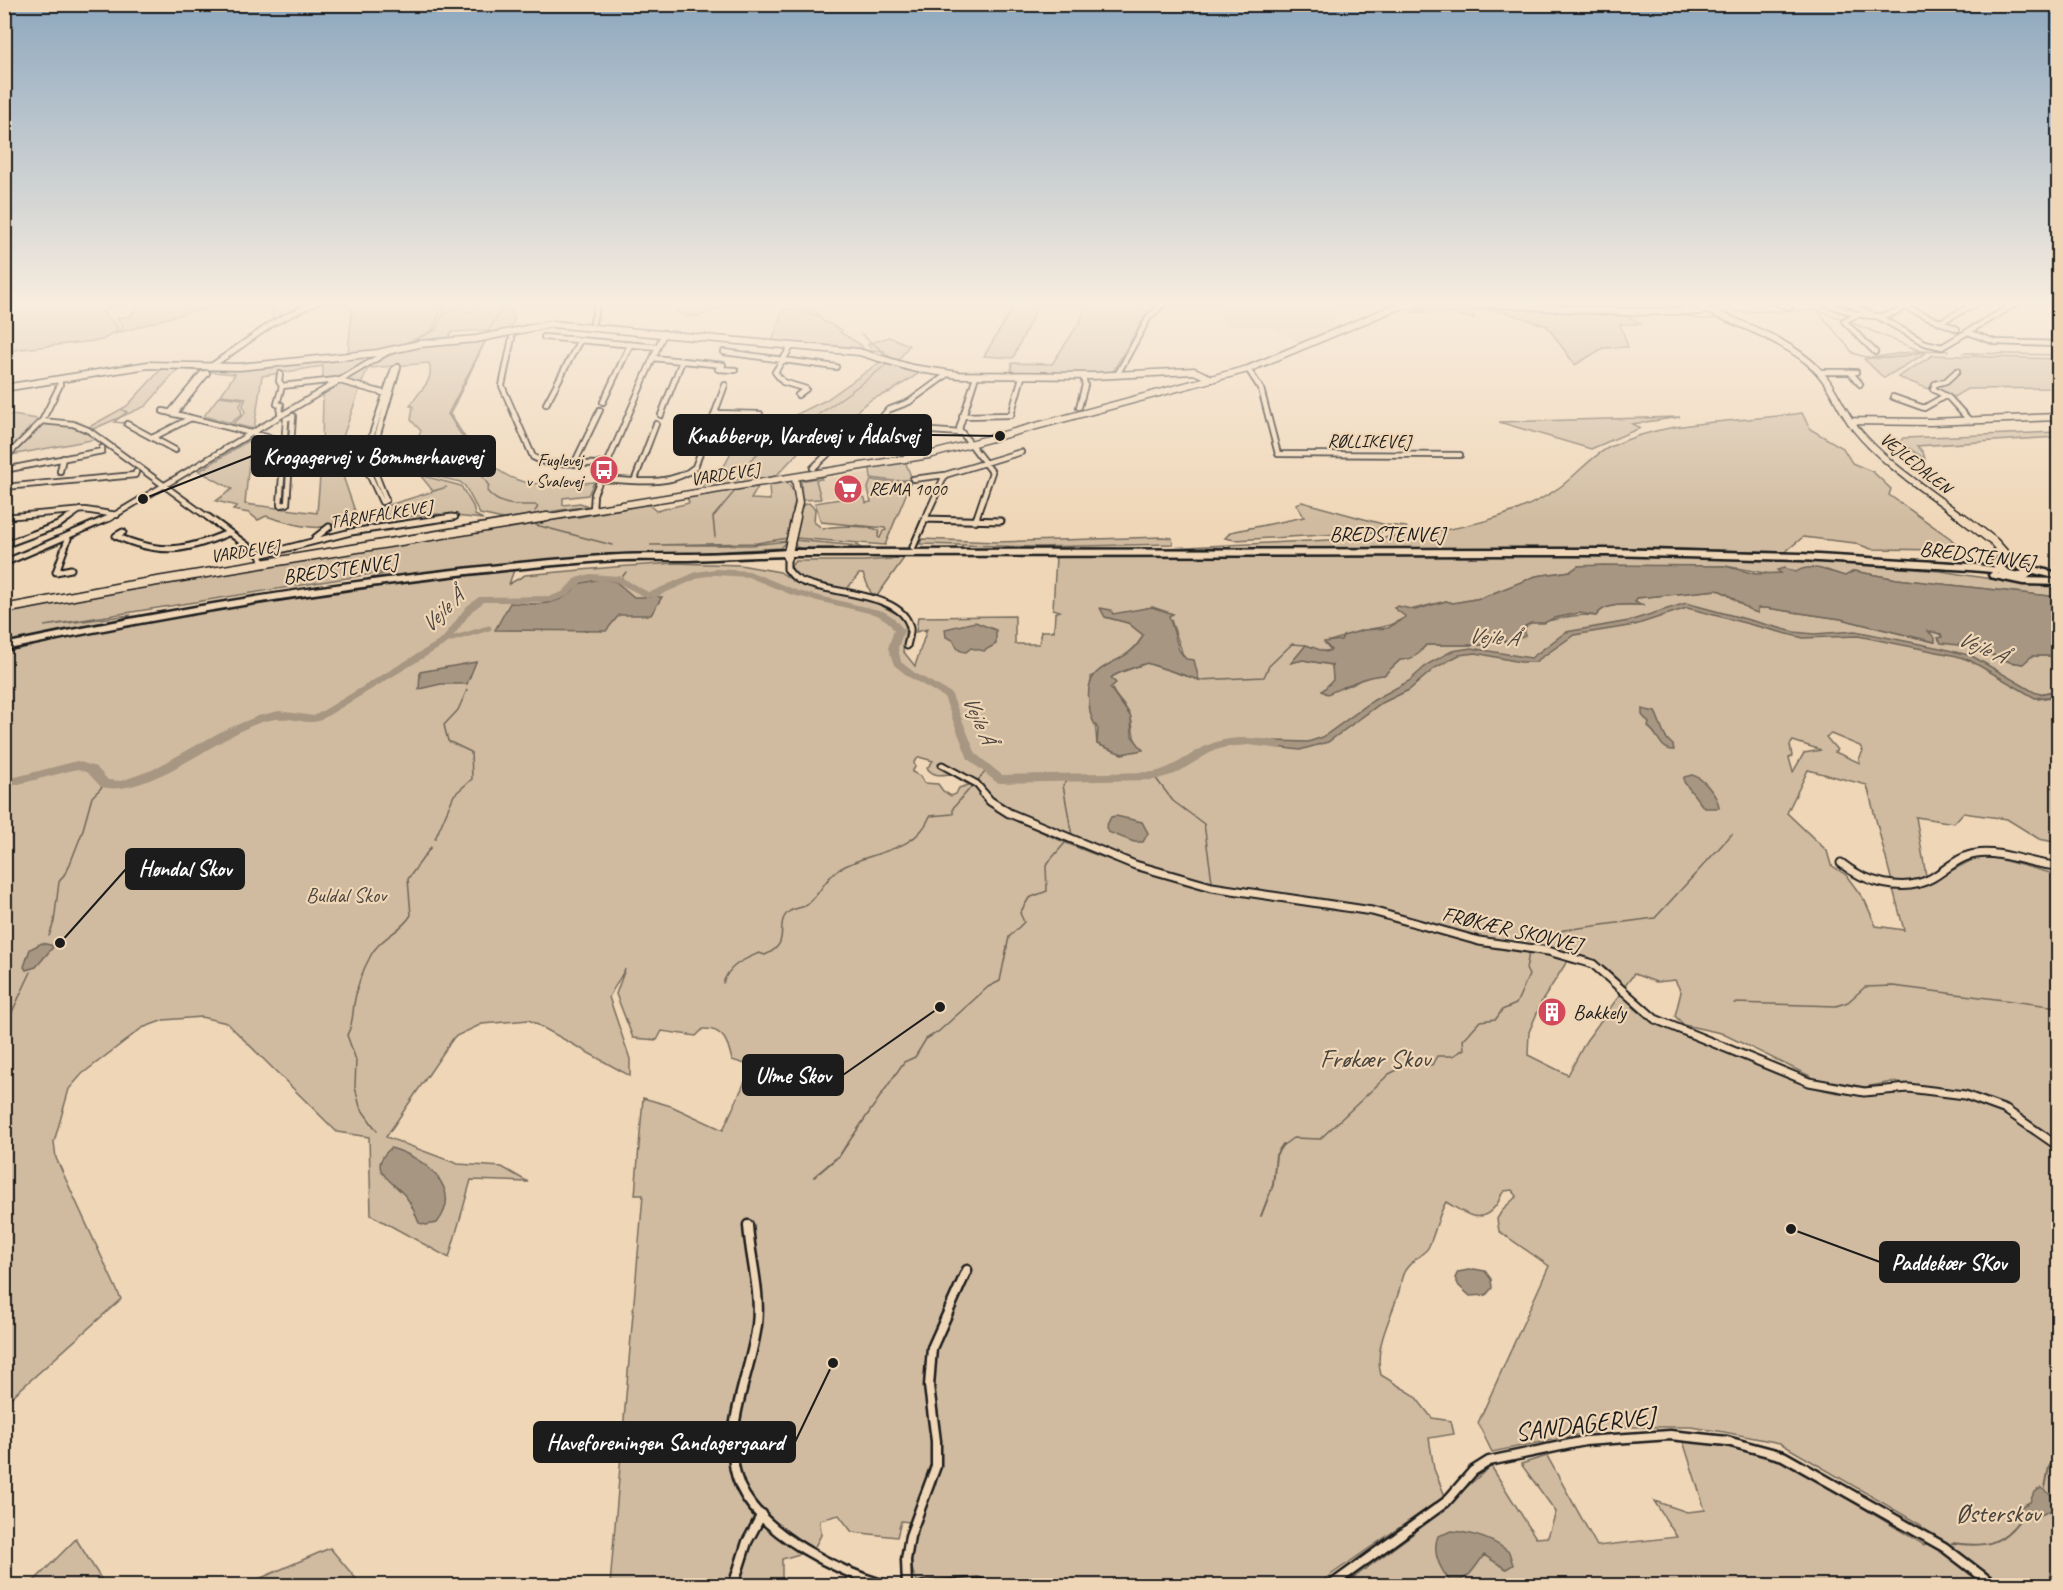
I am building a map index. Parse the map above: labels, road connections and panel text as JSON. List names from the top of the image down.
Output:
{
  "streets": {
    "highway": ["BREDSTENVEJ"],
    "street": [
      "RØLLIKEVEJ",
      "VEJLEDALEN",
      "VARDEVEJ",
      "TÅRNFALKEVEJ",
      "FRØKÆR SKOVVEJ",
      "SANDAGERVEJ"
    ]
  },
  "crossings": [
    ["VEJLEDALEN", "BREDSTENVEJ"]
  ],
  "water": ["Vejle Å"],
  "parks": ["Buldal Skov", "Frøkær Skov", "Østerskov"],
  "places": {
    "other": [
      "Knabberup, Vardevej v Ådalsvej",
      "Krogagervej v Bommerhavevej",
      "Høndal Skov",
      "Ulme Skov",
      "Paddekær SKov",
      "Haveforeningen Sandagergaard"
    ],
    "bus stop": ["Fuglevej v Svalevej"],
    "supermarket": ["REMA 1000"],
    "building": ["Bakkely"]
  }
}
